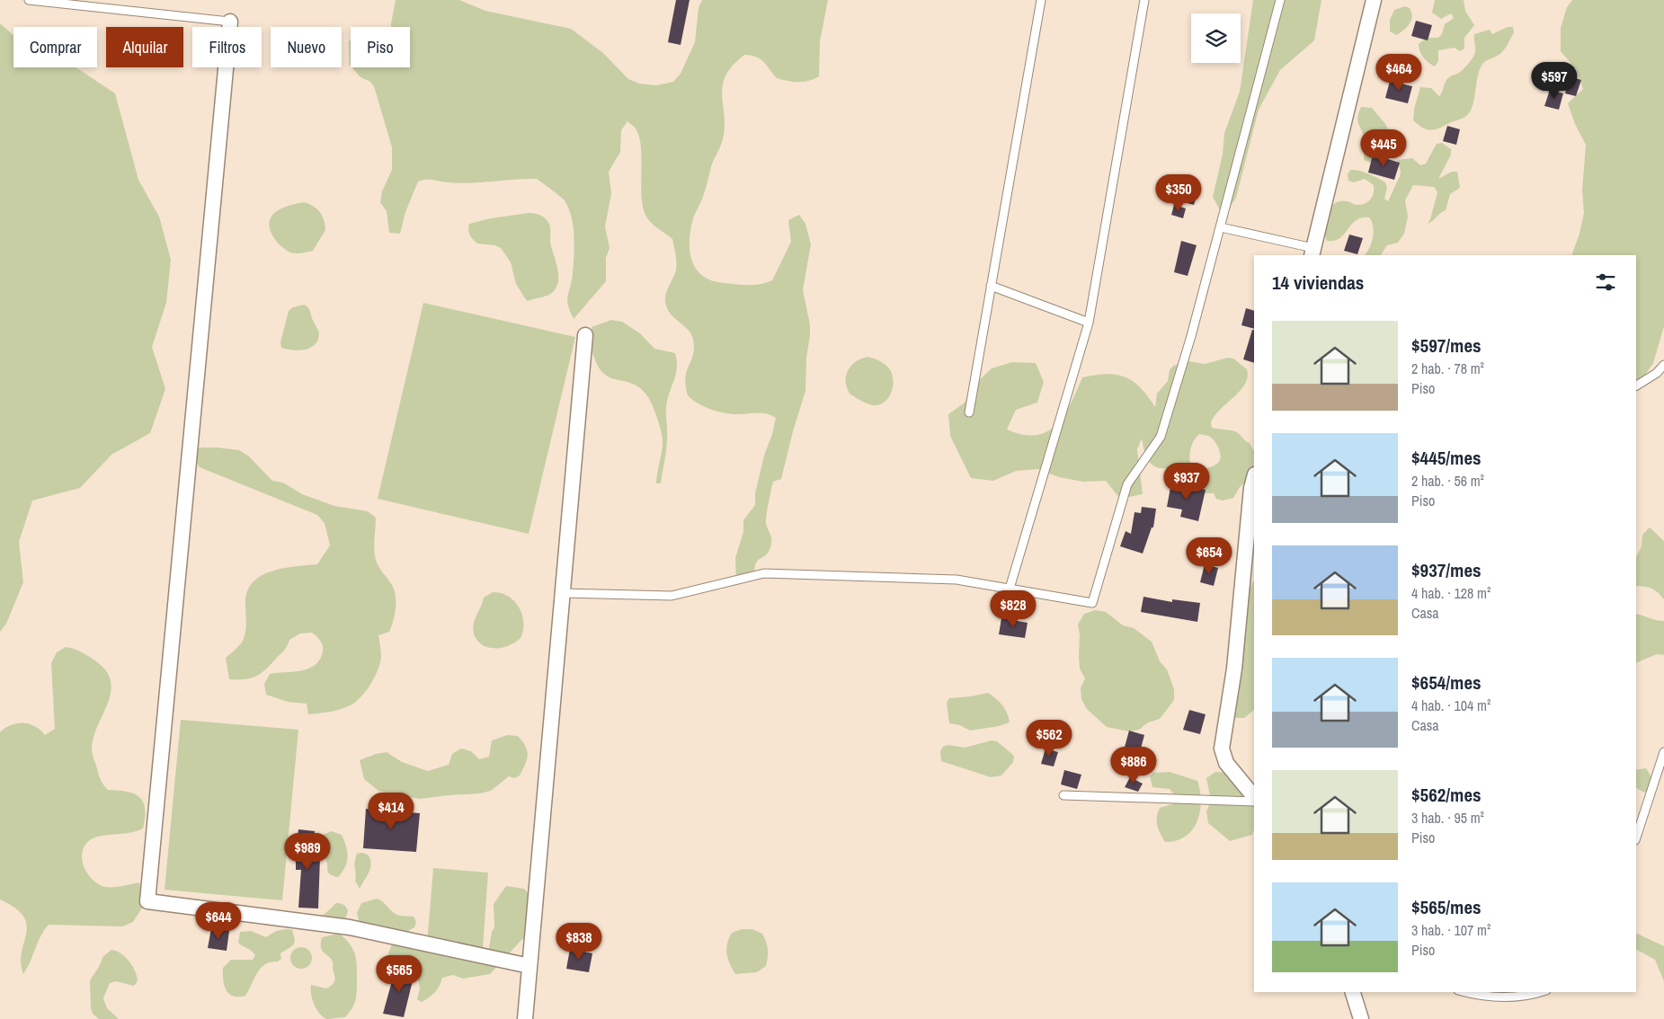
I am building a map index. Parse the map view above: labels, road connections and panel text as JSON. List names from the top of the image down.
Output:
{
  "page": {
    "chip": [
      "Comprar",
      "Alquilar",
      "Filtros",
      "Nuevo",
      "Piso"
    ],
    "price": [
      "$464",
      "$597",
      "$445",
      "$350",
      "$937",
      "$654",
      "$828",
      "$562",
      "$886",
      "$414",
      "$989",
      "$644",
      "$838",
      "$565"
    ],
    "heading": "14 viviendas",
    "list": [
      {
        "name": "$597/mes",
        "note": "2 hab. · 78 m² · Piso"
      },
      {
        "name": "$445/mes",
        "note": "2 hab. · 56 m² · Piso"
      },
      {
        "name": "$937/mes",
        "note": "4 hab. · 128 m² · Casa"
      },
      {
        "name": "$654/mes",
        "note": "4 hab. · 104 m² · Casa"
      },
      {
        "name": "$562/mes",
        "note": "3 hab. · 95 m² · Piso"
      },
      {
        "name": "$565/mes",
        "note": "3 hab. · 107 m² · Piso"
      }
    ]
  }
}
